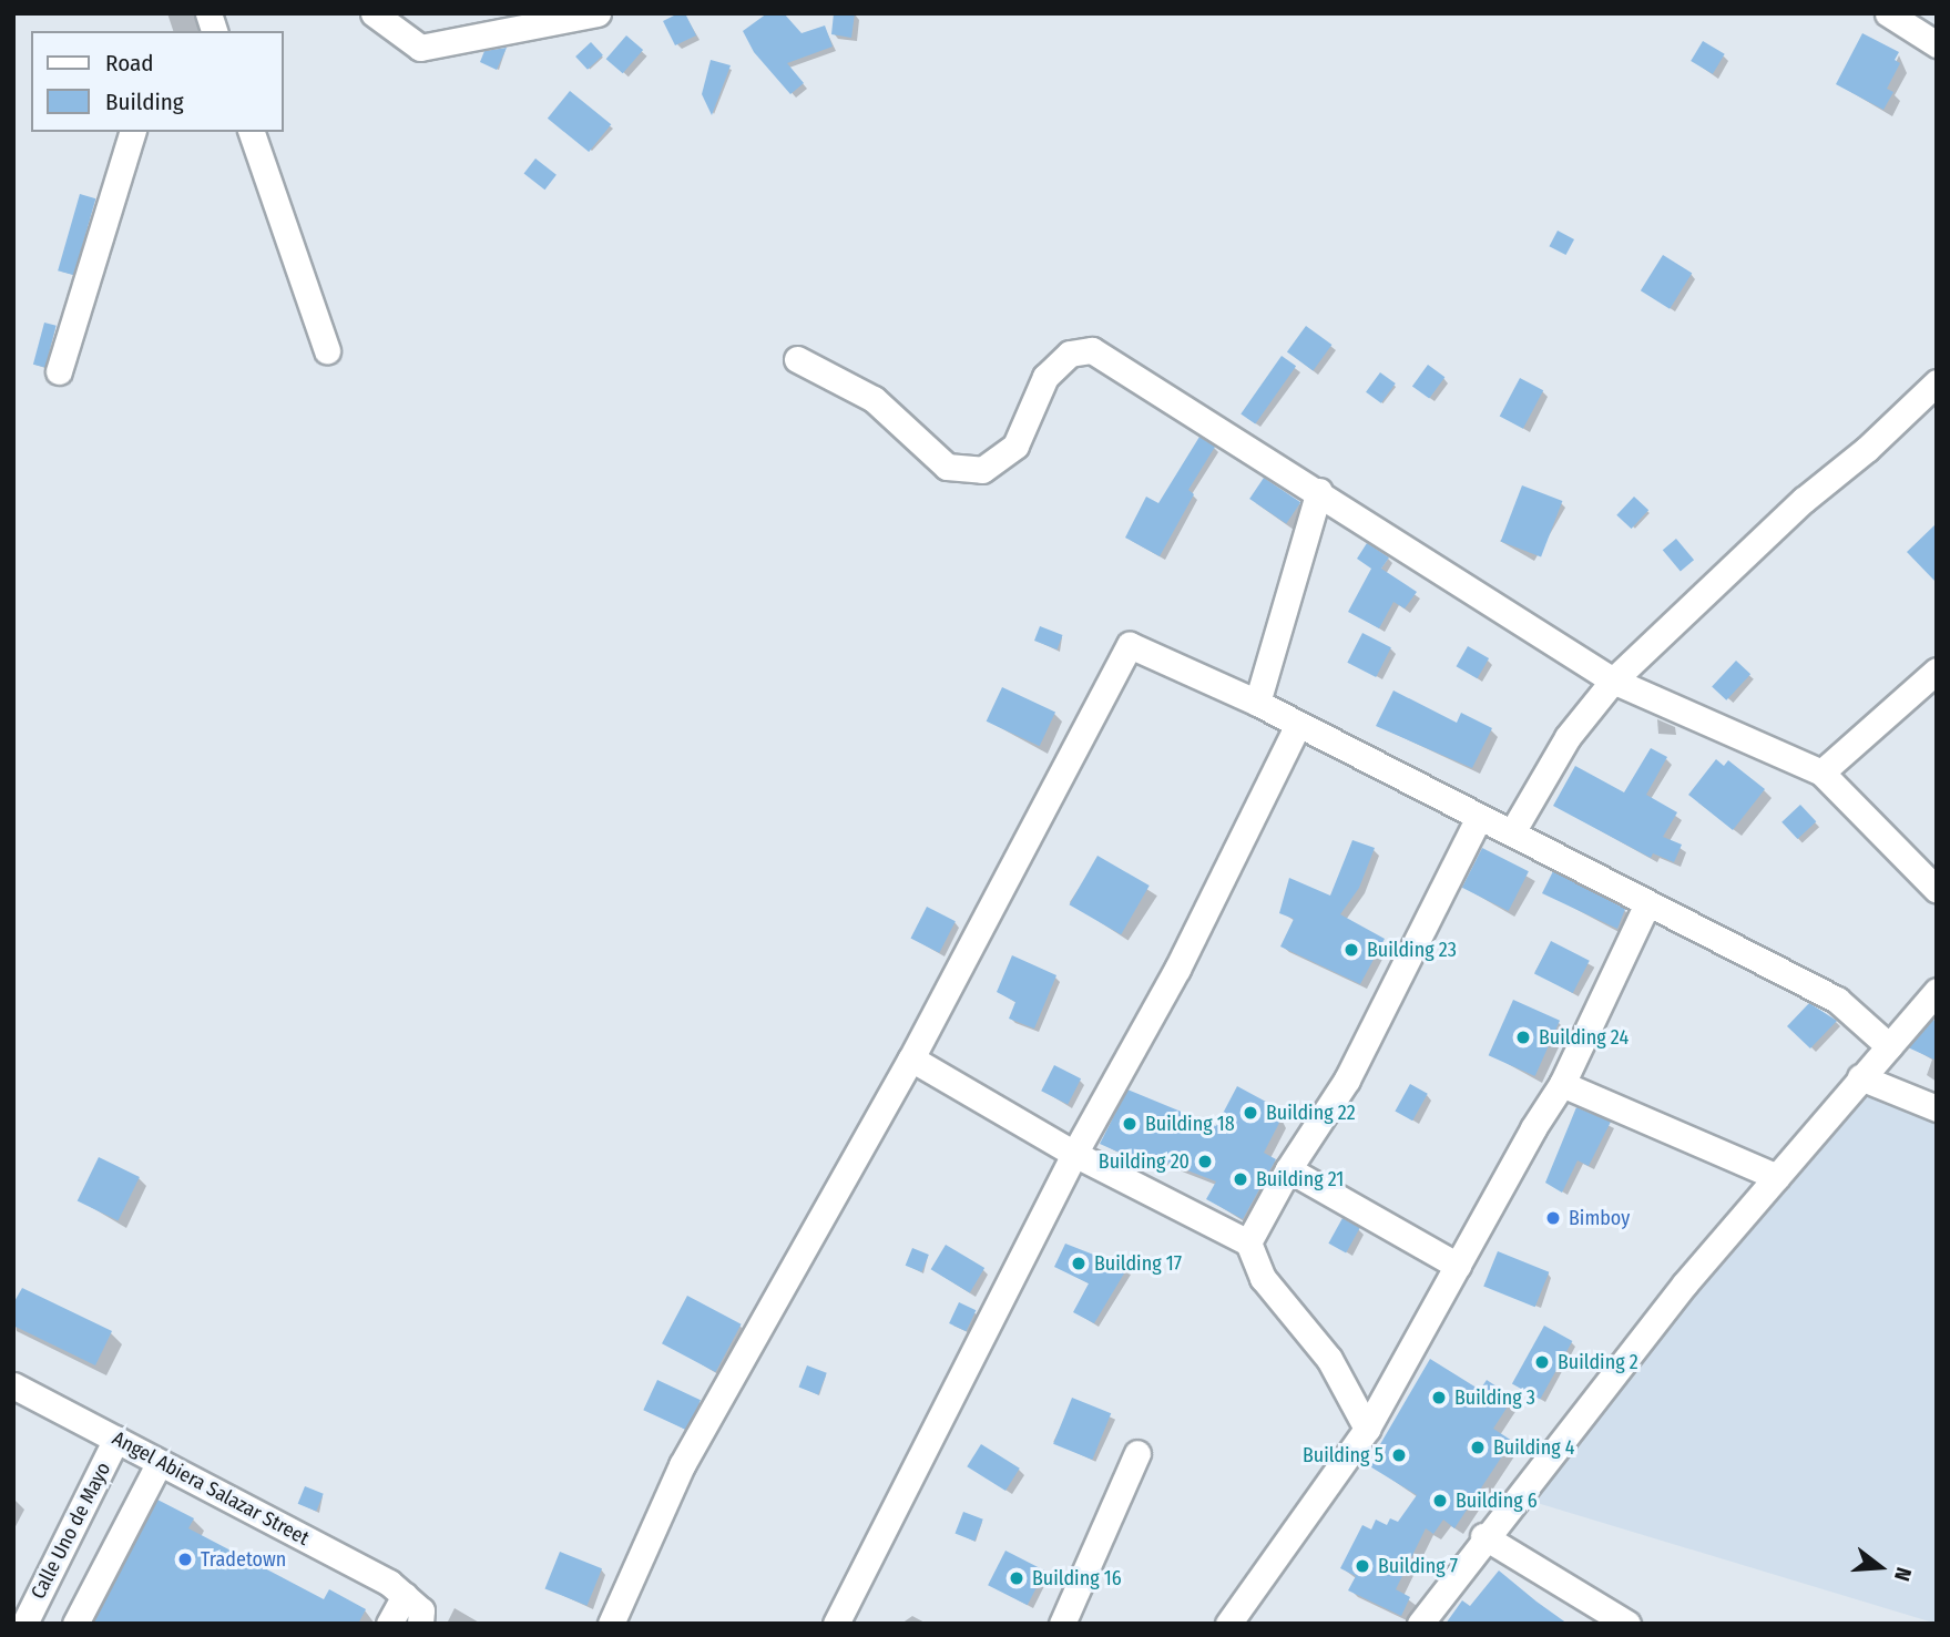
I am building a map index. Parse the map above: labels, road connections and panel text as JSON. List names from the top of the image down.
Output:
{
  "streets": {
    "street": ["Angel Abiera Salazar Street", "Calle Uno de Mayo"]
  },
  "crossings": [
    ["Angel Abiera Salazar Street", "Calle Uno de Mayo"]
  ],
  "places": [
    "Building 23",
    "Building 24",
    "Building 22",
    "Building 18",
    "Building 20",
    "Building 21",
    "Bimboy",
    "Building 17",
    "Building 2",
    "Building 3",
    "Building 4",
    "Building 5",
    "Building 6",
    "Tradetown",
    "Building 7",
    "Building 16"
  ],
  "legend": ["Road", "Building"],
  "north": "right"
}
